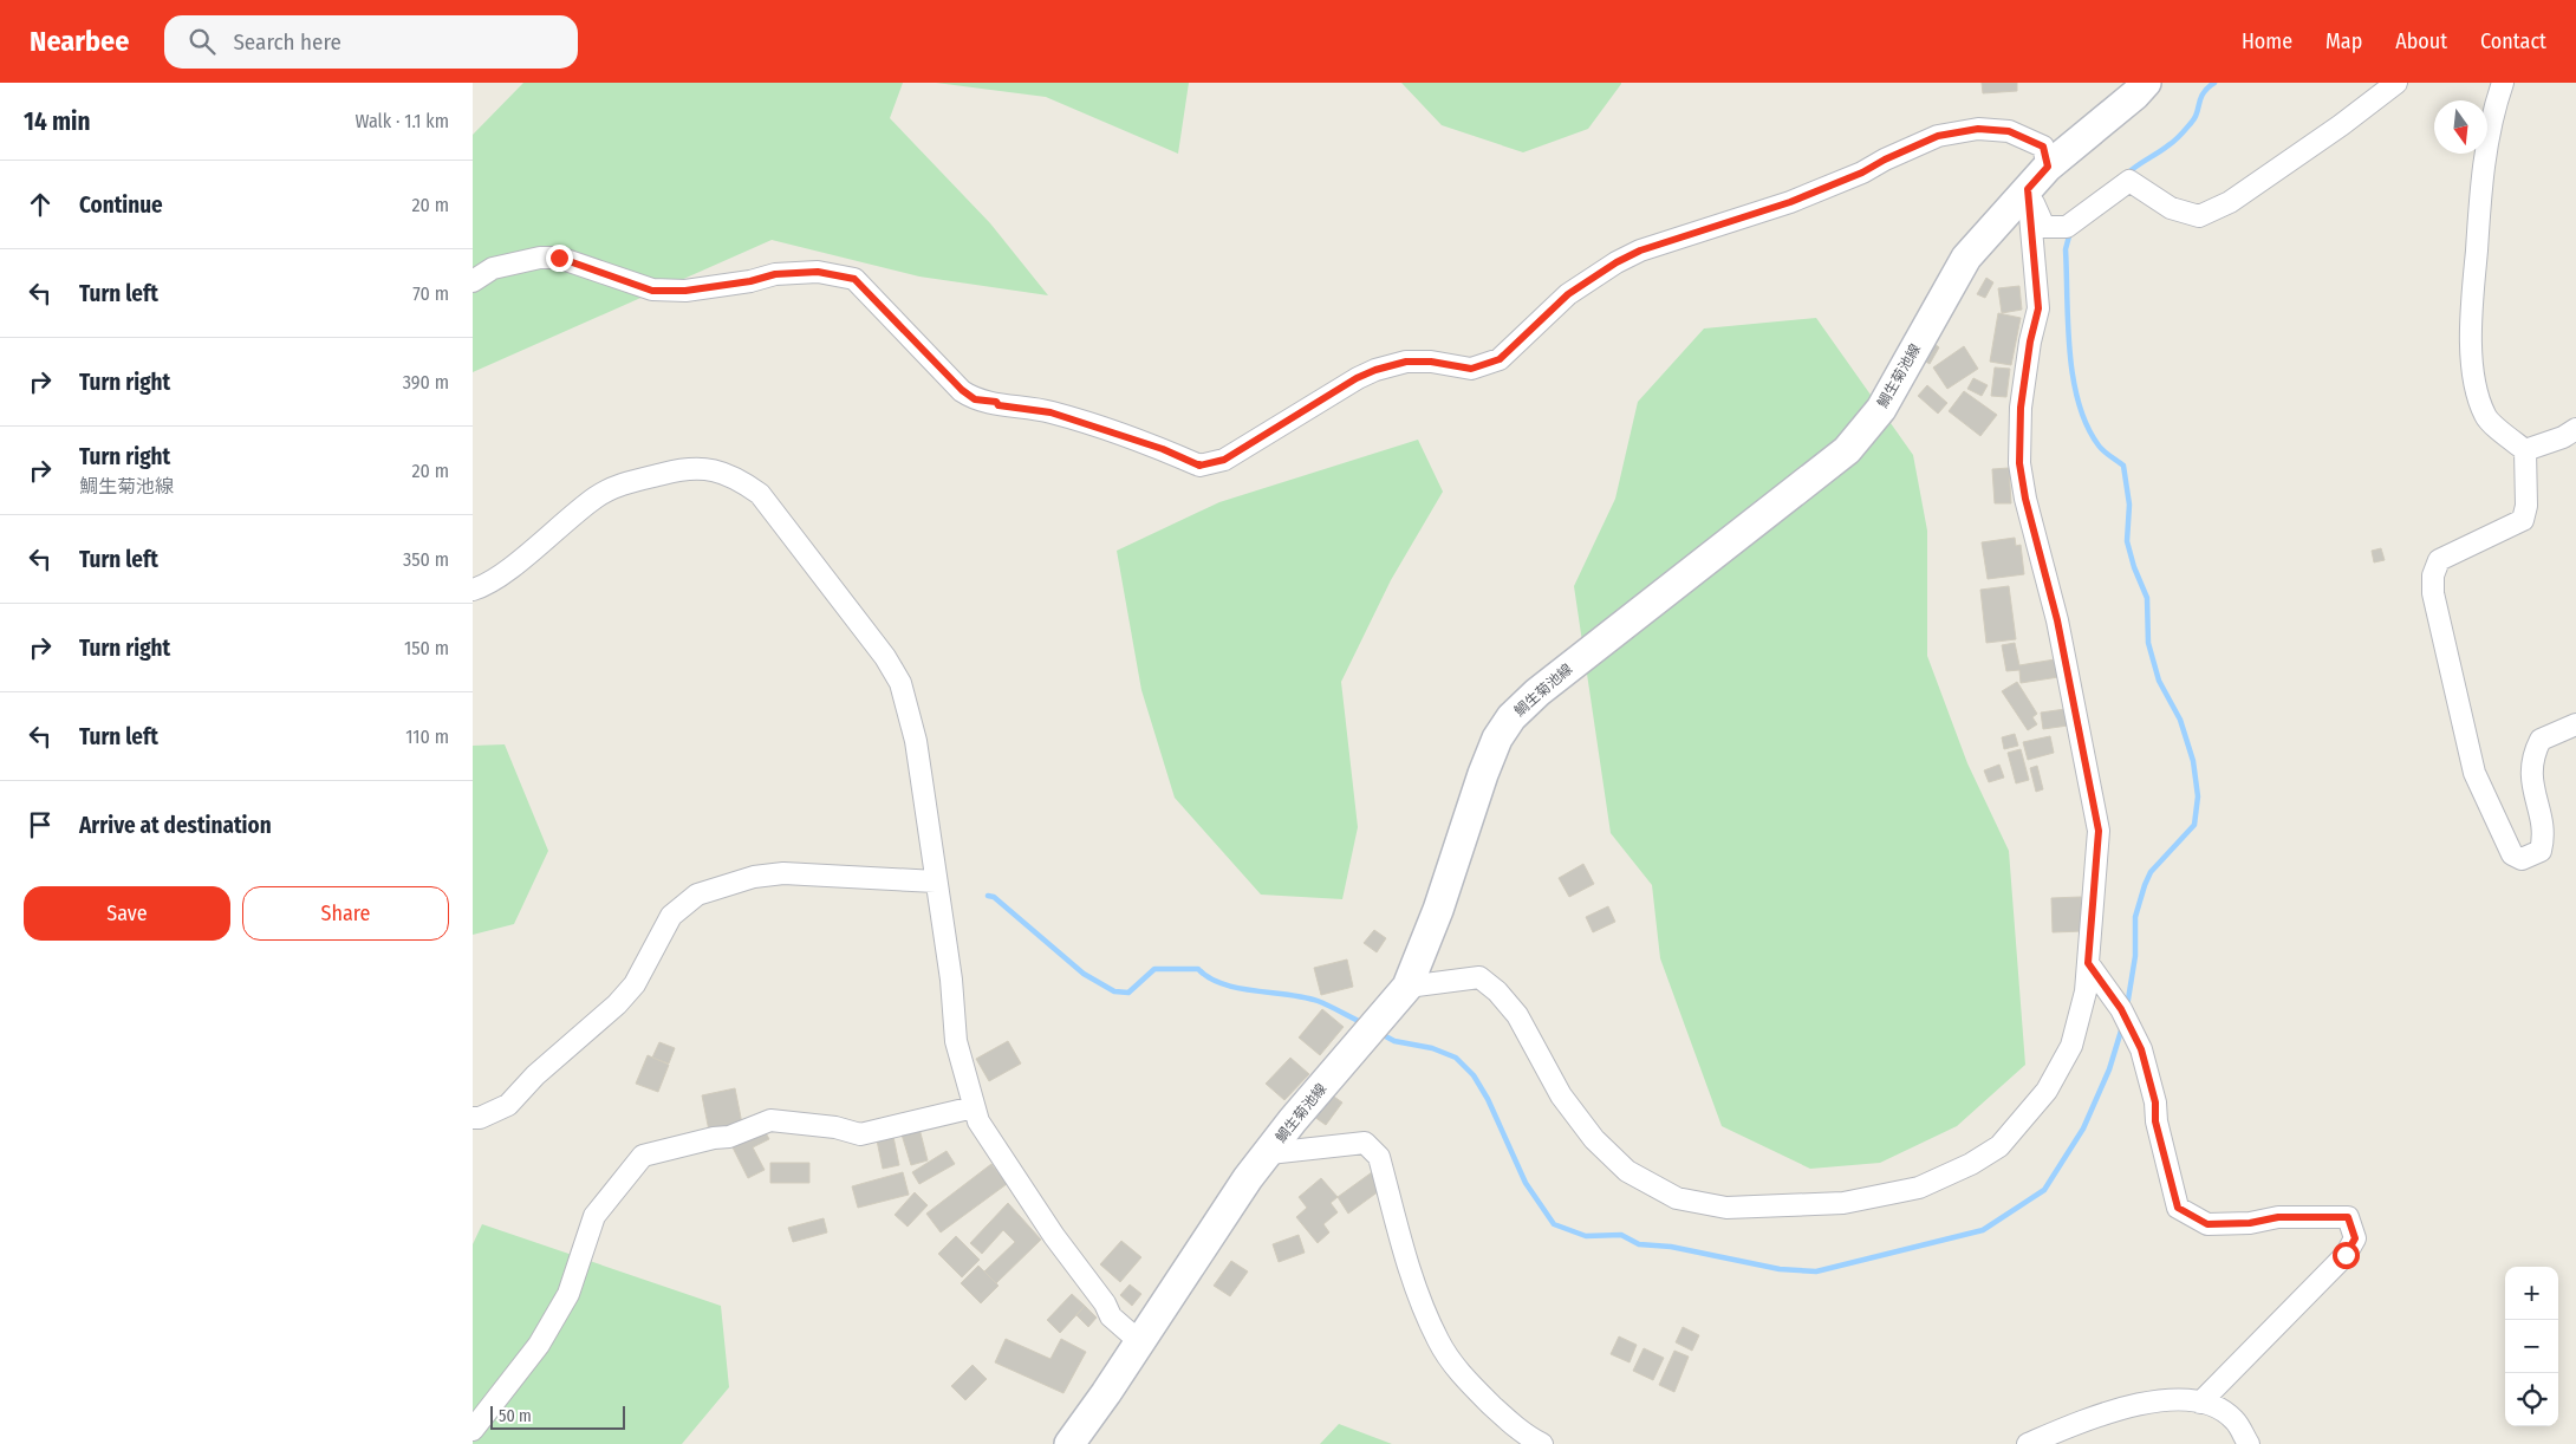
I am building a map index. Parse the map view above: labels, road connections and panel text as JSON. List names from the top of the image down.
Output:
{
  "streets": {
    "main road": ["鯛生菊池線"]
  },
  "scale_bar": "50 m",
  "north": "bottom",
  "page": {
    "header": "Nearbee",
    "search": "Search here",
    "nav": [
      "Home",
      "Map",
      "About",
      "Contact"
    ],
    "heading": ["14 min", "Walk · 1.1 km"],
    "list": [
      ["Continue", "20 m"],
      ["Turn left", "70 m"],
      ["Turn right", "390 m"],
      ["Turn right", "鯛生菊池線", "20 m"],
      ["Turn left", "350 m"],
      ["Turn right", "150 m"],
      ["Turn left", "110 m"],
      "Arrive at destination"
    ],
    "buttons": ["Save", "Share"],
    "map_buttons": ["+", "−"],
    "scale": "50 m"
  }
}
